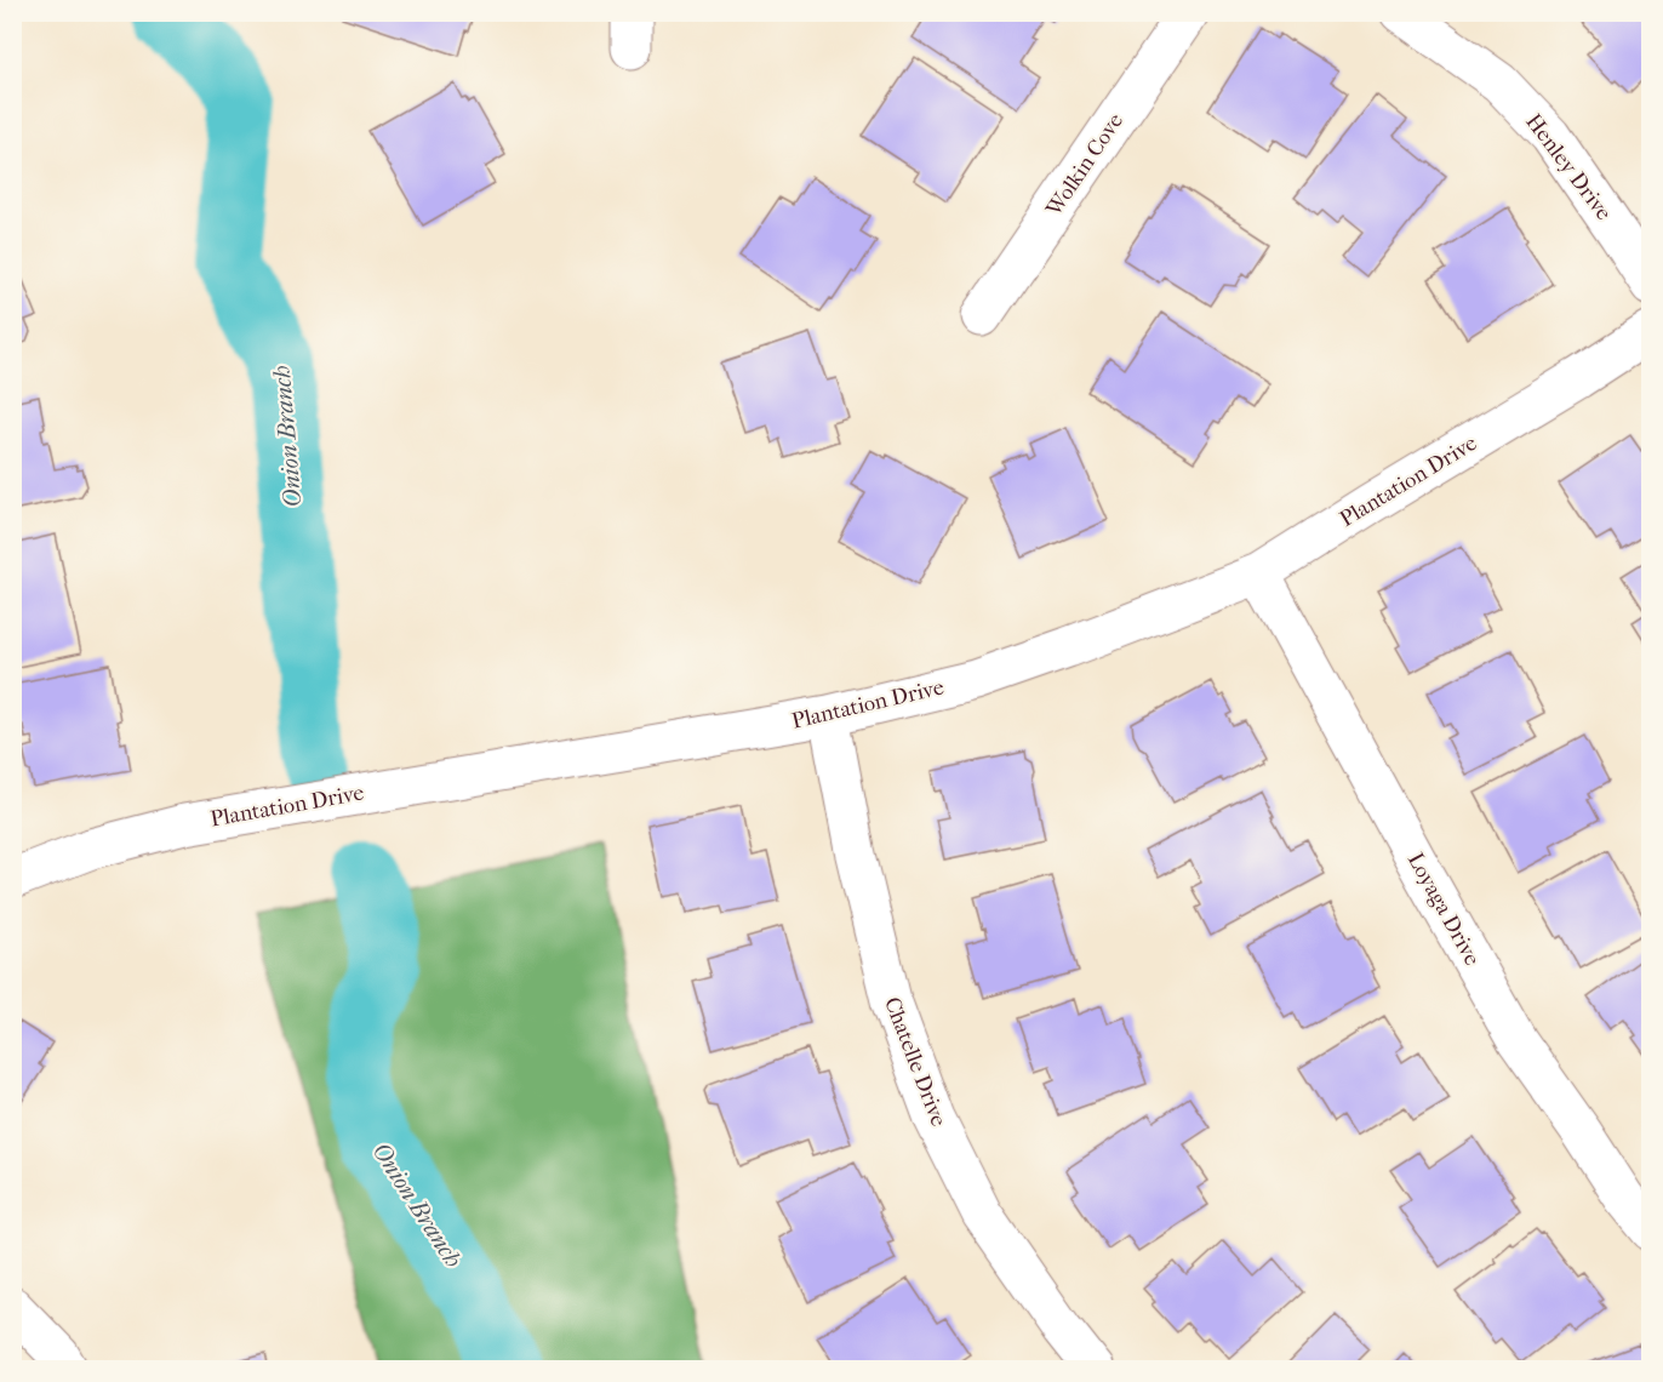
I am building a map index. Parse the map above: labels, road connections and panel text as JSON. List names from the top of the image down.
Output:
{
  "streets": {
    "street": [
      "Wolkin Cove",
      "Henley Drive",
      "Plantation Drive",
      "Loyaga Drive",
      "Chatelle Drive"
    ]
  },
  "crossings": [
    ["Plantation Drive", "Loyaga Drive"],
    ["Plantation Drive", "Chatelle Drive"]
  ],
  "water": ["Onion Branch"]
}
